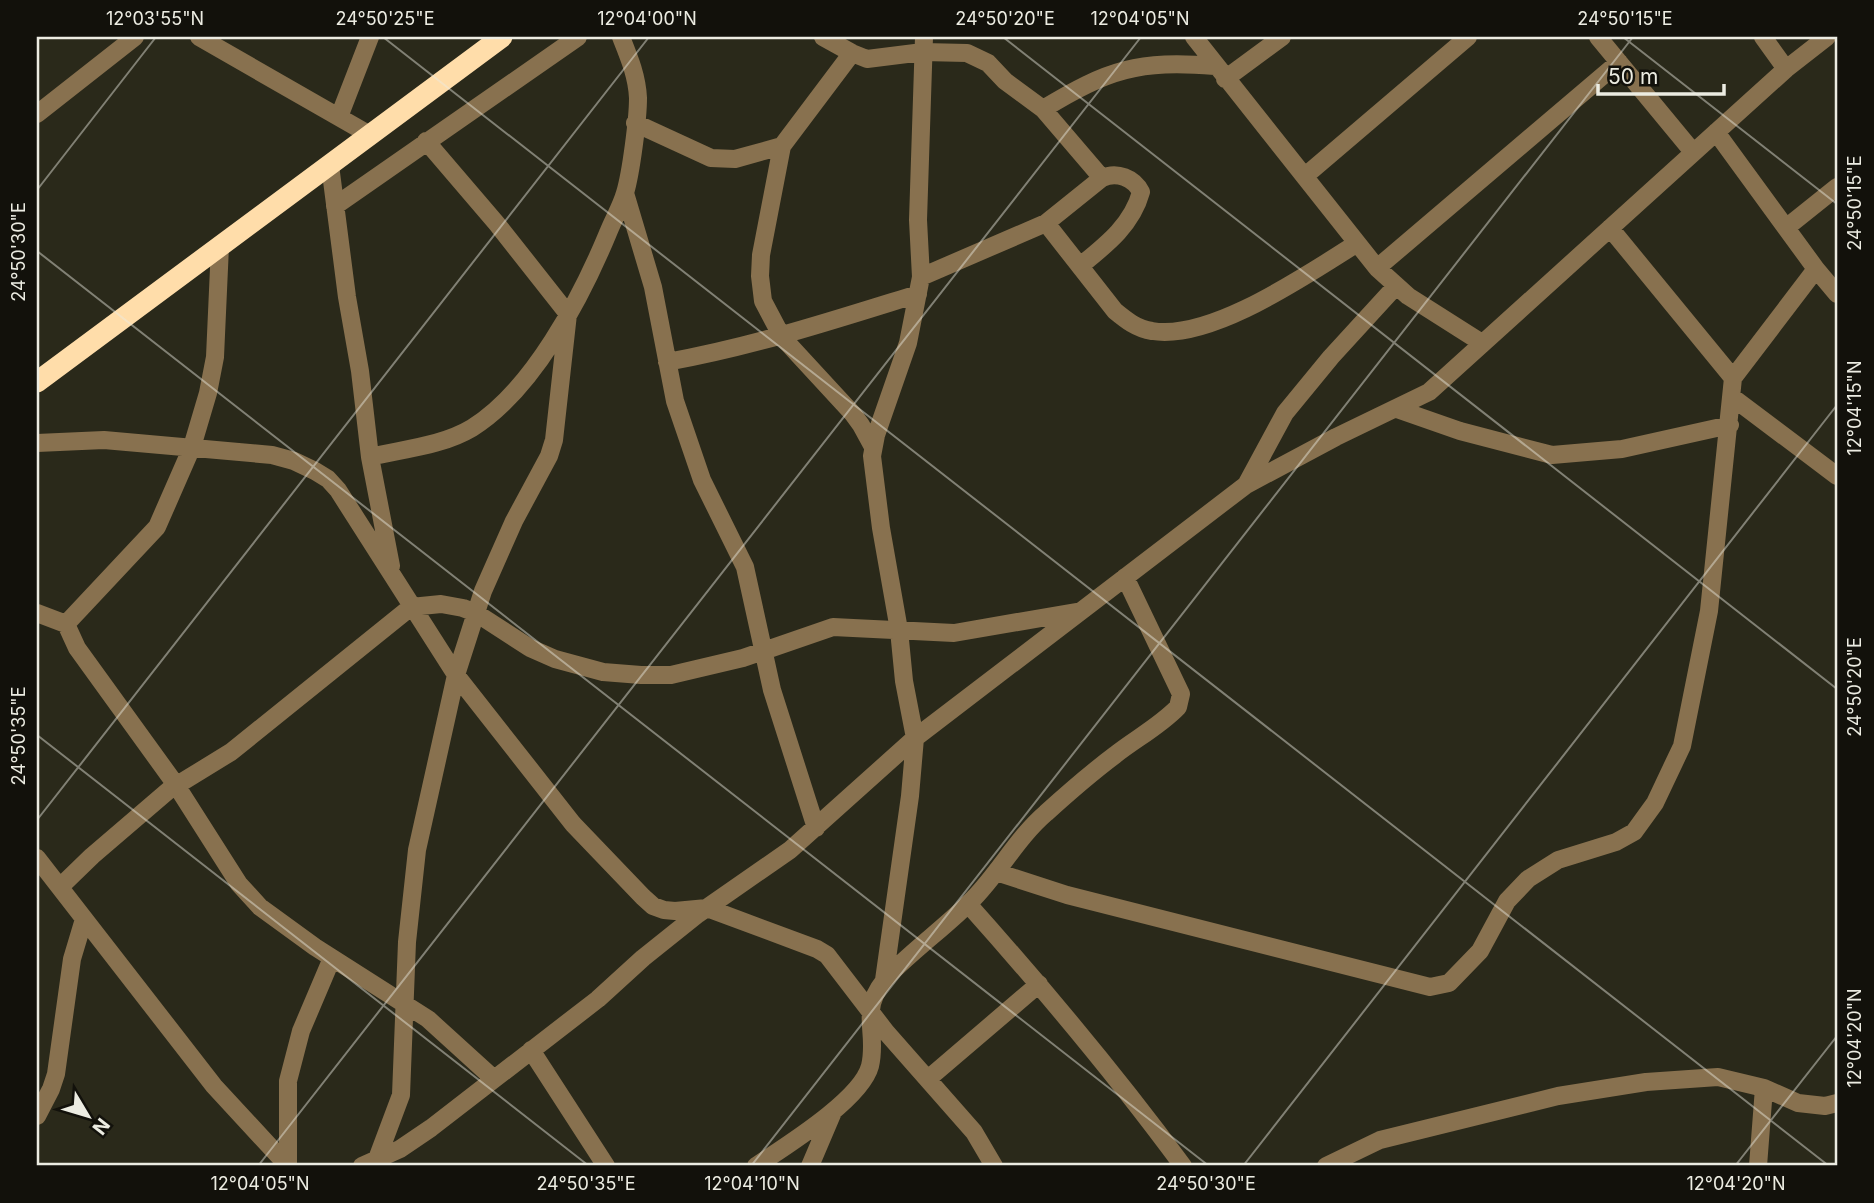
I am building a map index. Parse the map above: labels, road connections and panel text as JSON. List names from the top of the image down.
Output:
{
  "scale_bar": "50 m",
  "north": "bottom right",
  "coordinates": [
    "12°03'55\"N",
    "24°50'25\"E",
    "12°04'00\"N",
    "24°50'20\"E",
    "12°04'05\"N",
    "24°50'15\"E",
    "24°50'30\"E",
    "12°04'15\"N",
    "24°50'35\"E",
    "12°04'20\"N",
    "12°04'10\"N"
  ]
}
